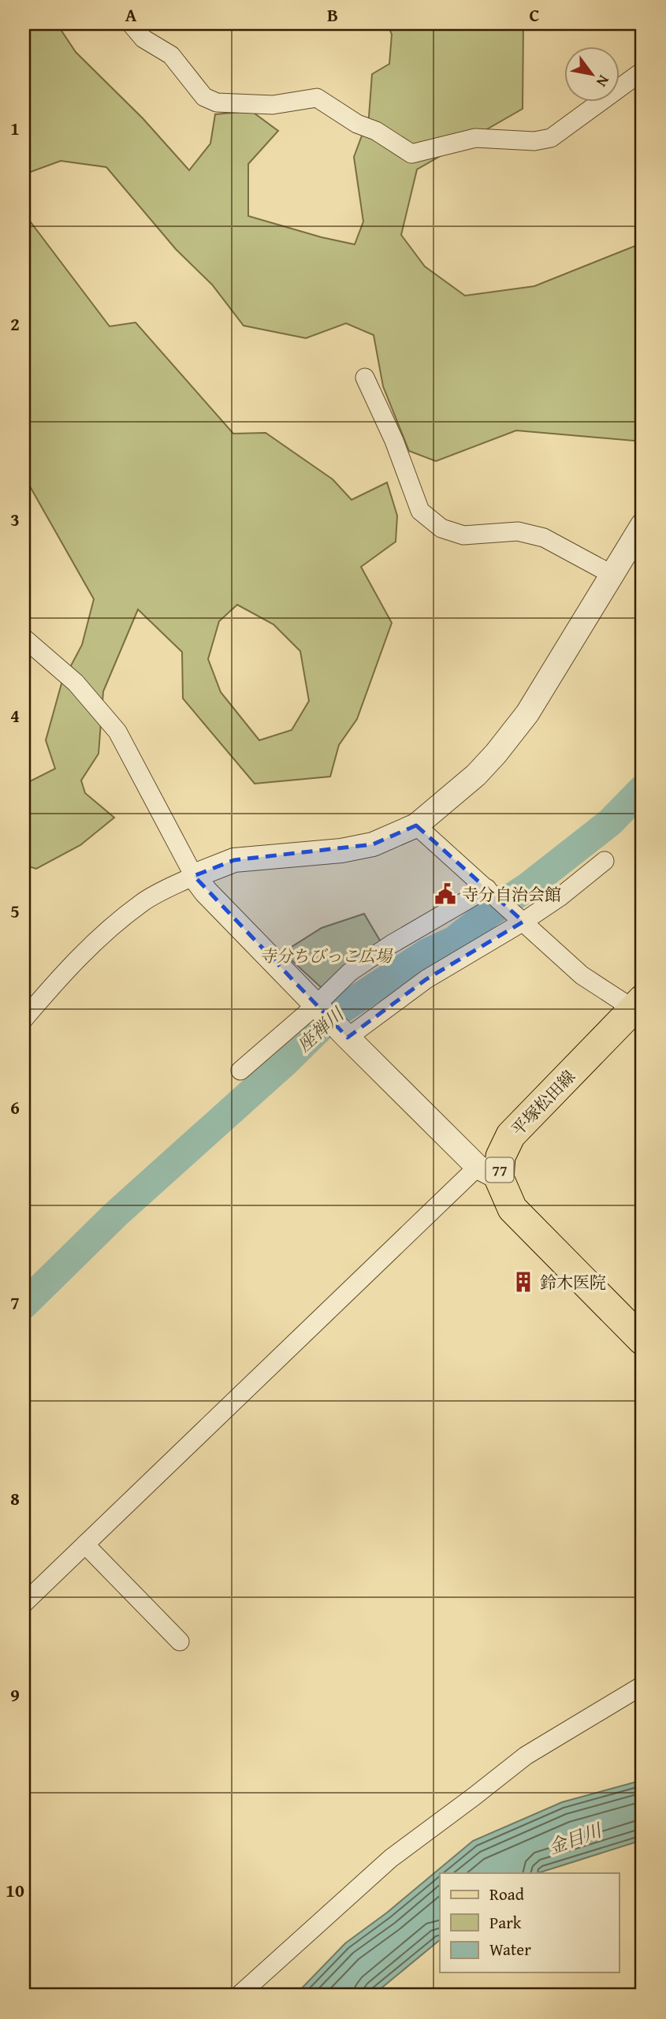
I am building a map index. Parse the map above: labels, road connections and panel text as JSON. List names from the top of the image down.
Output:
{
  "streets": {
    "main road": ["平塚松田線", "77"]
  },
  "crossings": [
    ["平塚松田線", "77"]
  ],
  "water": ["座禅川", "金目川"],
  "parks": ["寺分ちびっこ広場"],
  "places": {
    "public building": ["寺分自治会館"],
    "building": ["鈴木医院"]
  },
  "legend": ["Road", "Park", "Water"],
  "north": "bottom right",
  "grid": {
    "columns": ["A", "B", "C"],
    "rows": [
      "1",
      "2",
      "3",
      "4",
      "5",
      "6",
      "7",
      "8",
      "9",
      "10"
    ]
  }
}
